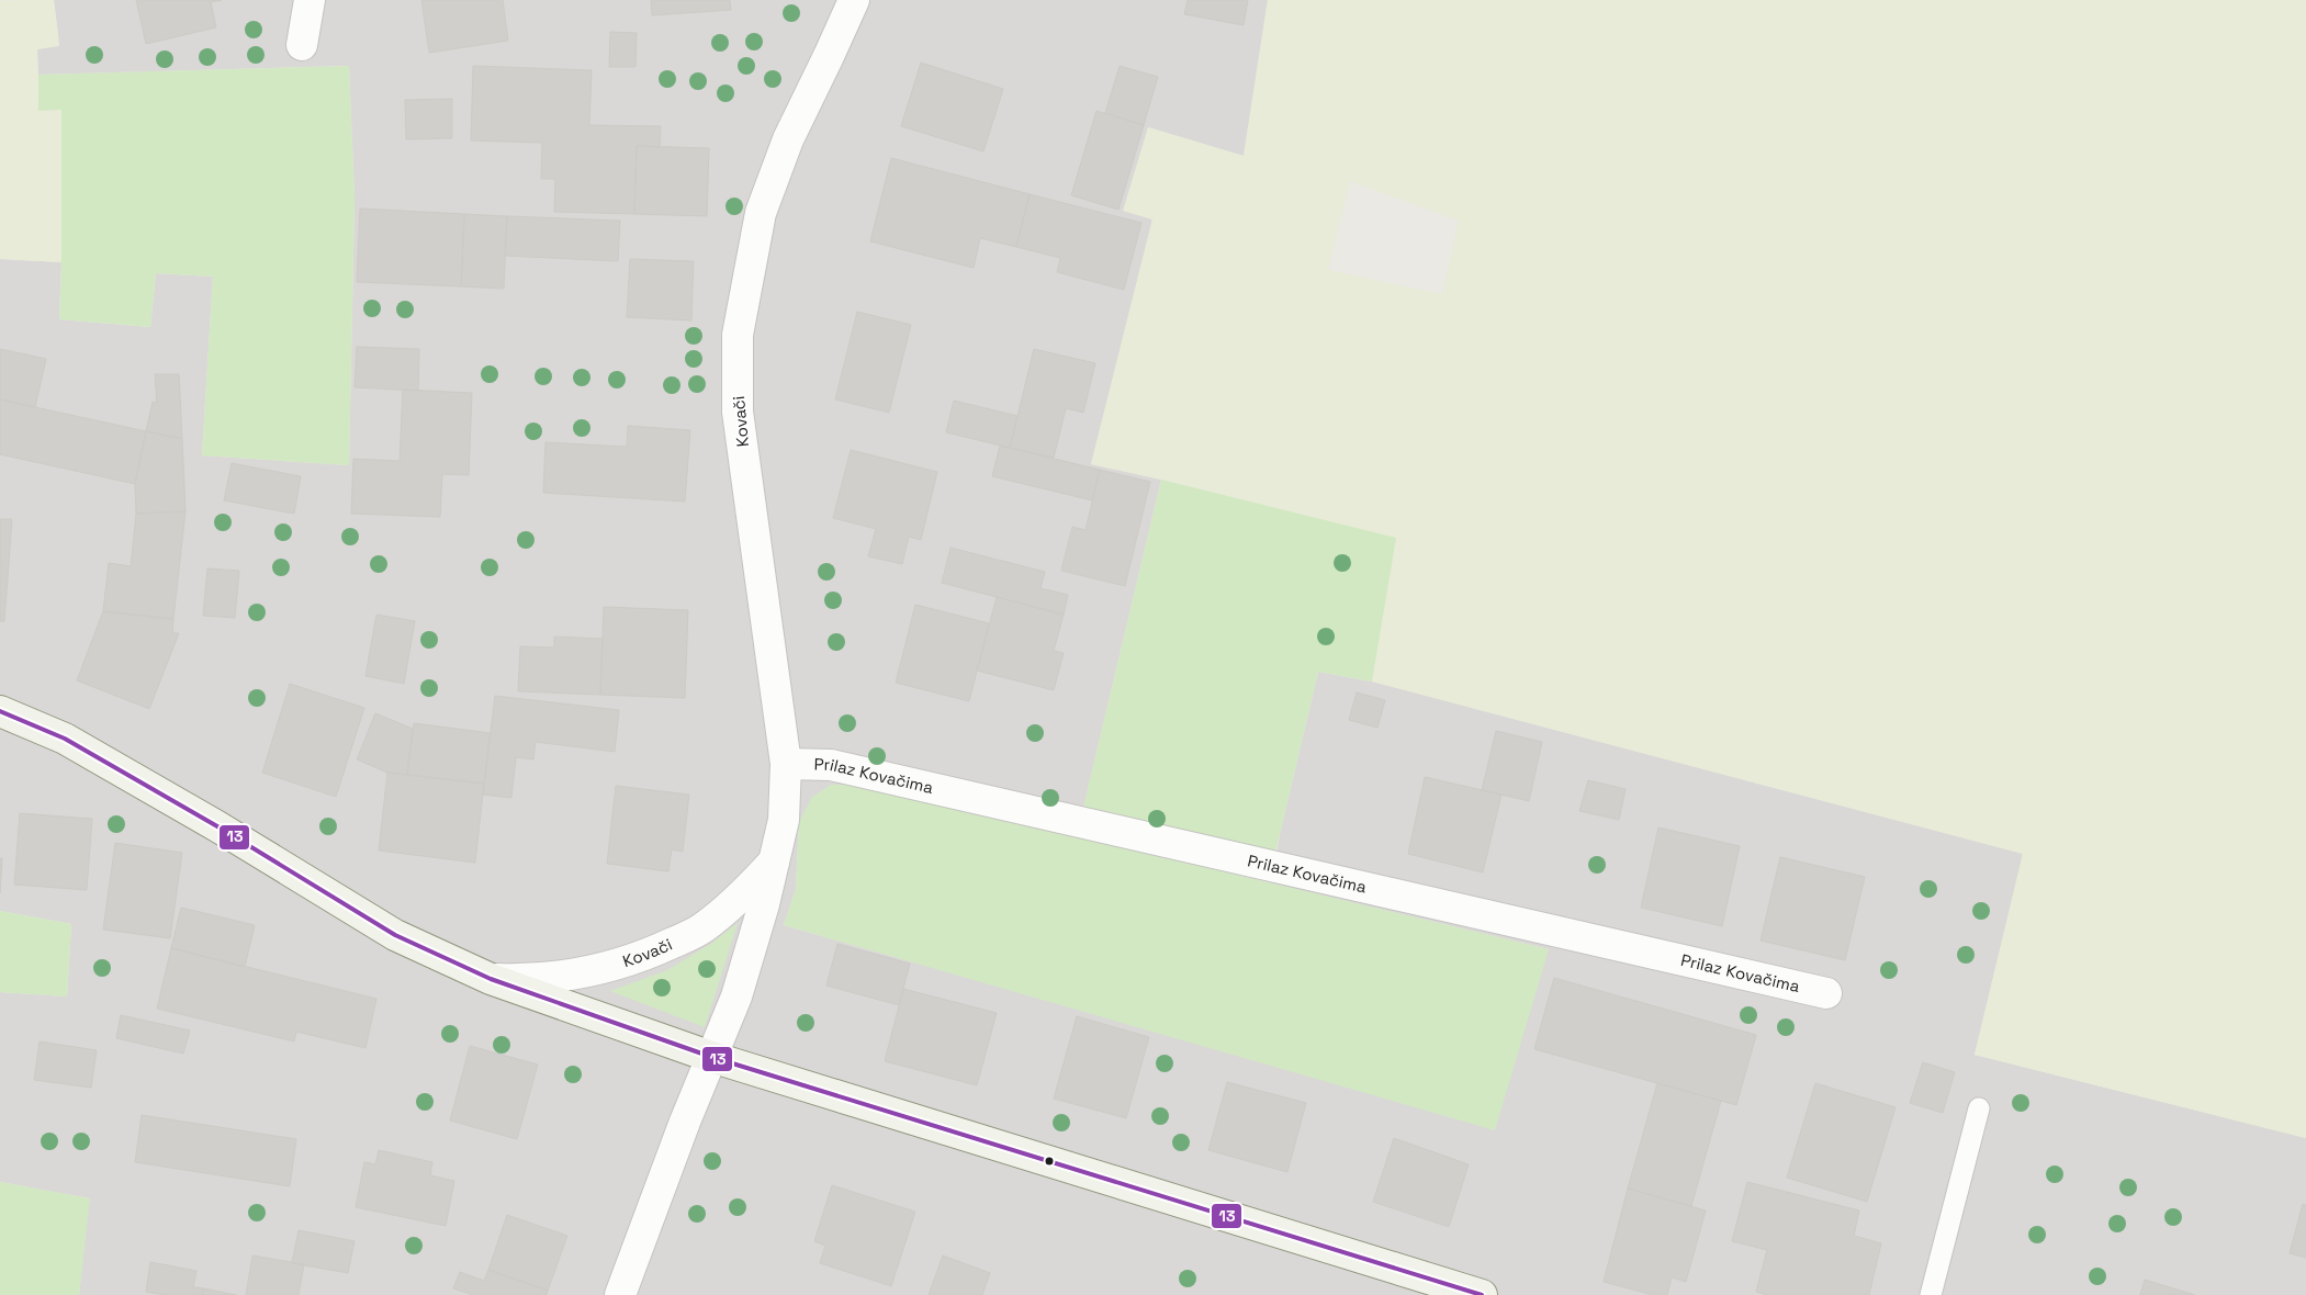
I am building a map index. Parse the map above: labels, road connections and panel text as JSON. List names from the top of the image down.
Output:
{
  "streets": {
    "street": ["Kovači", "Prilaz Kovačima"]
  },
  "crossings": [
    ["Kovači", "Prilaz Kovačima"]
  ],
  "lines": ["transit line 13"]
}
